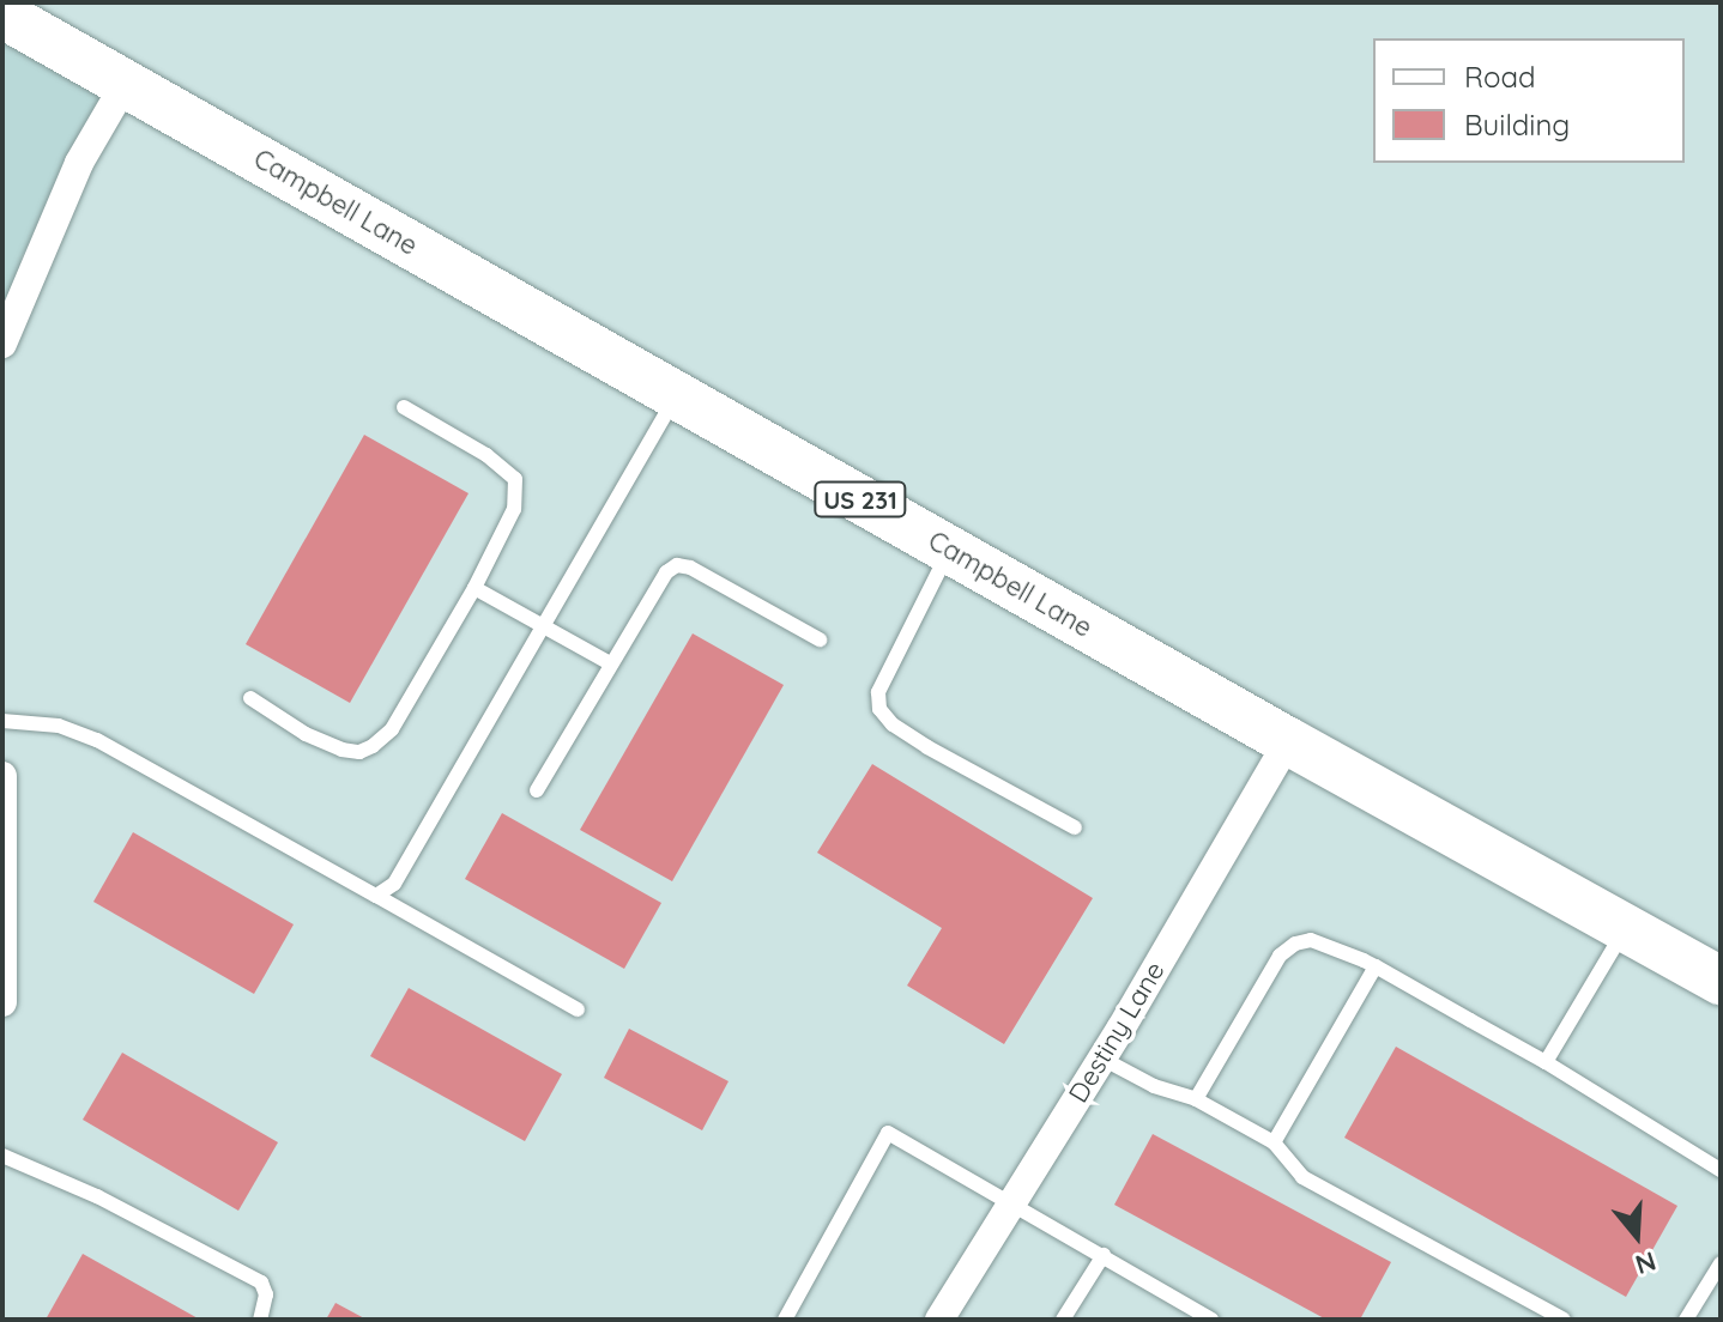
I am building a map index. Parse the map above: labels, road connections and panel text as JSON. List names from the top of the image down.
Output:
{
  "streets": {
    "main road": ["Campbell Lane", "US 231"],
    "street": ["Destiny Lane"]
  },
  "crossings": [
    ["Campbell Lane", "Destiny Lane"]
  ],
  "legend": ["Road", "Building"],
  "north": "bottom"
}
